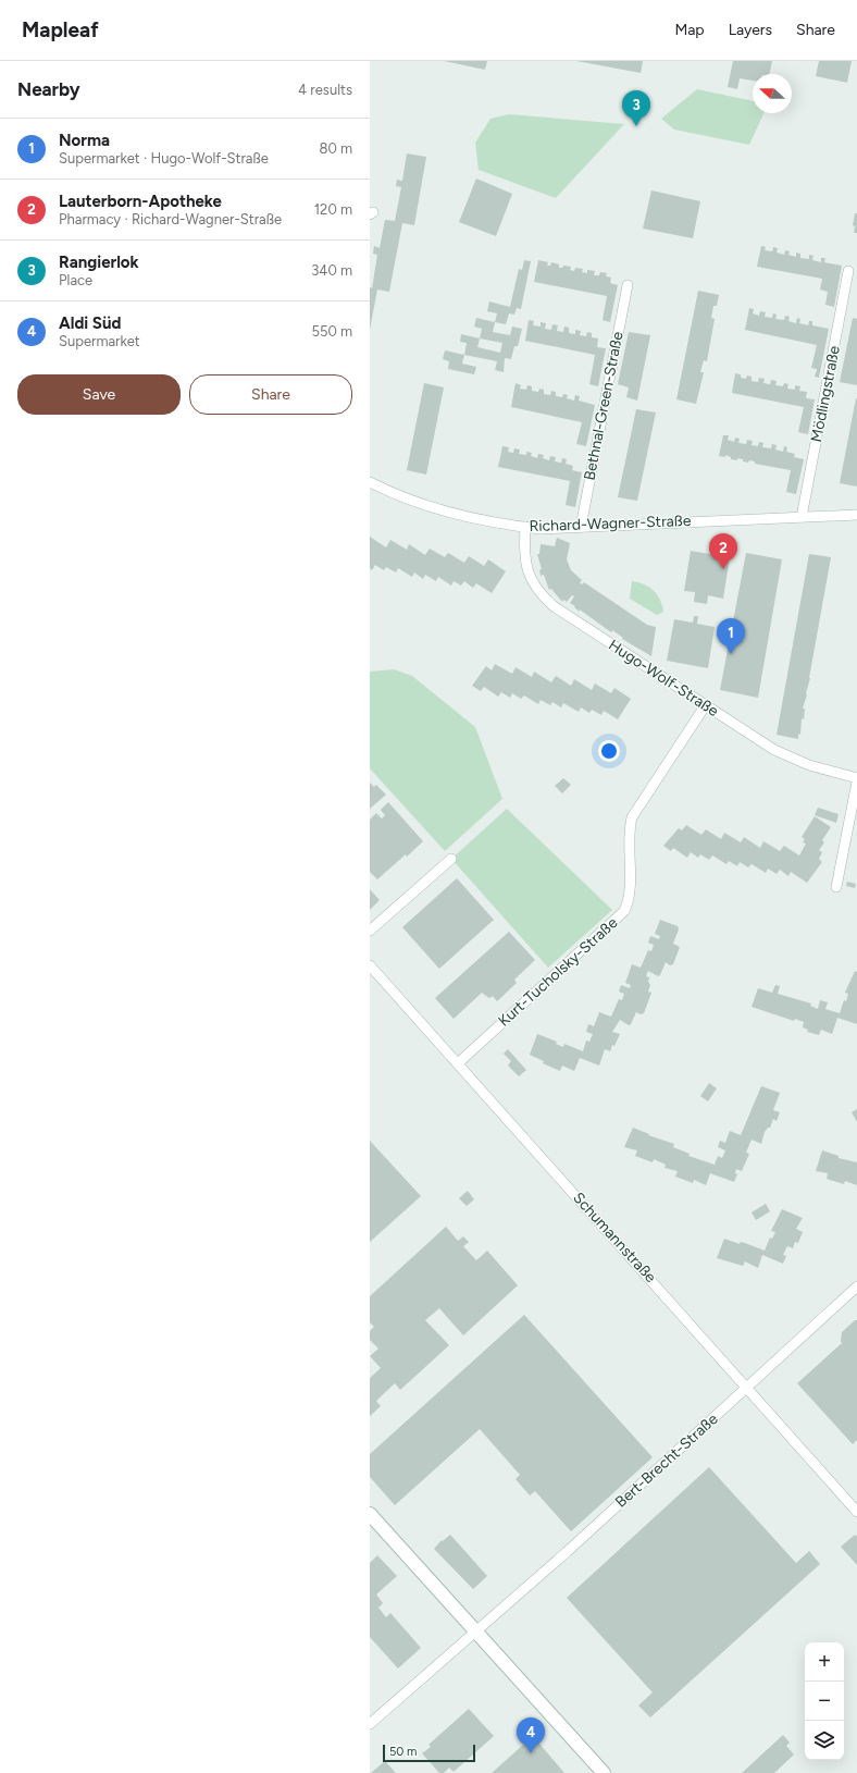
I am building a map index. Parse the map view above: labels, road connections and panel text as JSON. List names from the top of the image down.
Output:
{
  "streets": {
    "street": [
      "Mödlingstraße",
      "Bethnal-Green-Straße",
      "Richard-Wagner-Straße",
      "Hugo-Wolf-Straße",
      "Kurt-Tucholsky-Straße",
      "Schumannstraße",
      "Bert-Brecht-Straße"
    ]
  },
  "crossings": [
    ["Mödlingstraße", "Richard-Wagner-Straße"],
    ["Bethnal-Green-Straße", "Richard-Wagner-Straße"],
    ["Richard-Wagner-Straße", "Hugo-Wolf-Straße"],
    ["Hugo-Wolf-Straße", "Kurt-Tucholsky-Straße"],
    ["Kurt-Tucholsky-Straße", "Schumannstraße"],
    ["Schumannstraße", "Bert-Brecht-Straße"]
  ],
  "scale_bar": "50 m",
  "north": "left",
  "page": {
    "header": "Mapleaf",
    "nav": ["Map", "Layers", "Share"],
    "heading": ["Nearby", "4 results"],
    "pins": [
      "3",
      "2",
      "1",
      "4"
    ],
    "list": [
      {
        "mark": "1",
        "name": "Norma",
        "note": "Supermarket · Hugo-Wolf-Straße",
        "value": "80 m"
      },
      {
        "mark": "2",
        "name": "Lauterborn-Apotheke",
        "note": "Pharmacy · Richard-Wagner-Straße",
        "value": "120 m"
      },
      {
        "mark": "3",
        "name": "Rangierlok",
        "note": "Place",
        "value": "340 m"
      },
      {
        "mark": "4",
        "name": "Aldi Süd",
        "note": "Supermarket",
        "value": "550 m"
      }
    ],
    "buttons": ["Save", "Share"],
    "map_buttons": ["+", "−"],
    "scale": "50 m"
  }
}
